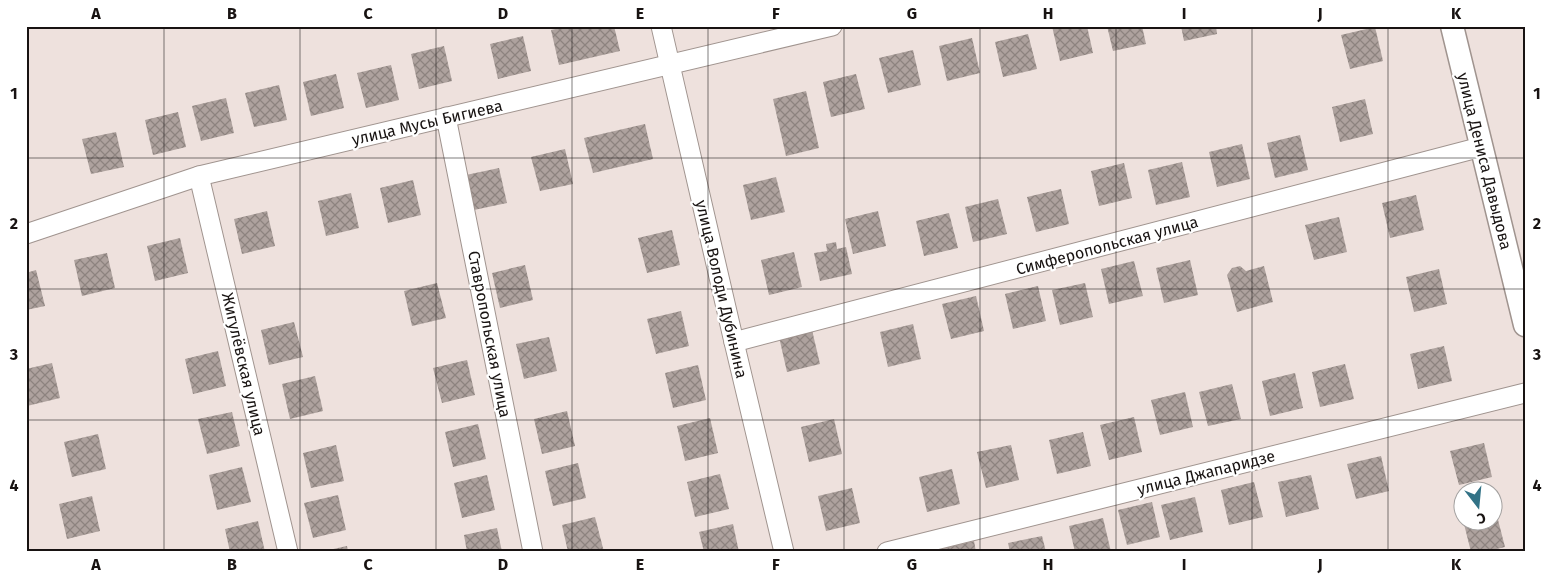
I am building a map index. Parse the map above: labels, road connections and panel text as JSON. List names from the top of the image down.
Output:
{
  "streets": {
    "street": [
      "улица Мусы Бигиева",
      "улица Дениса Давыдова",
      "Симферопольская улица",
      "улица Володи Дубинина",
      "Ставропольская улица",
      "Жигулёвская улица",
      "улица Джапаридзе"
    ]
  },
  "crossings": [
    ["улица Мусы Бигиева", "улица Володи Дубинина"],
    ["улица Мусы Бигиева", "Ставропольская улица"],
    ["улица Мусы Бигиева", "Жигулёвская улица"],
    ["улица Дениса Давыдова", "Симферопольская улица"],
    ["Симферопольская улица", "улица Володи Дубинина"]
  ],
  "north": "bottom",
  "grid": {
    "columns": [
      "A",
      "B",
      "C",
      "D",
      "E",
      "F",
      "G",
      "H",
      "I",
      "J",
      "K"
    ],
    "rows": [
      "1",
      "2",
      "3",
      "4"
    ]
  }
}
